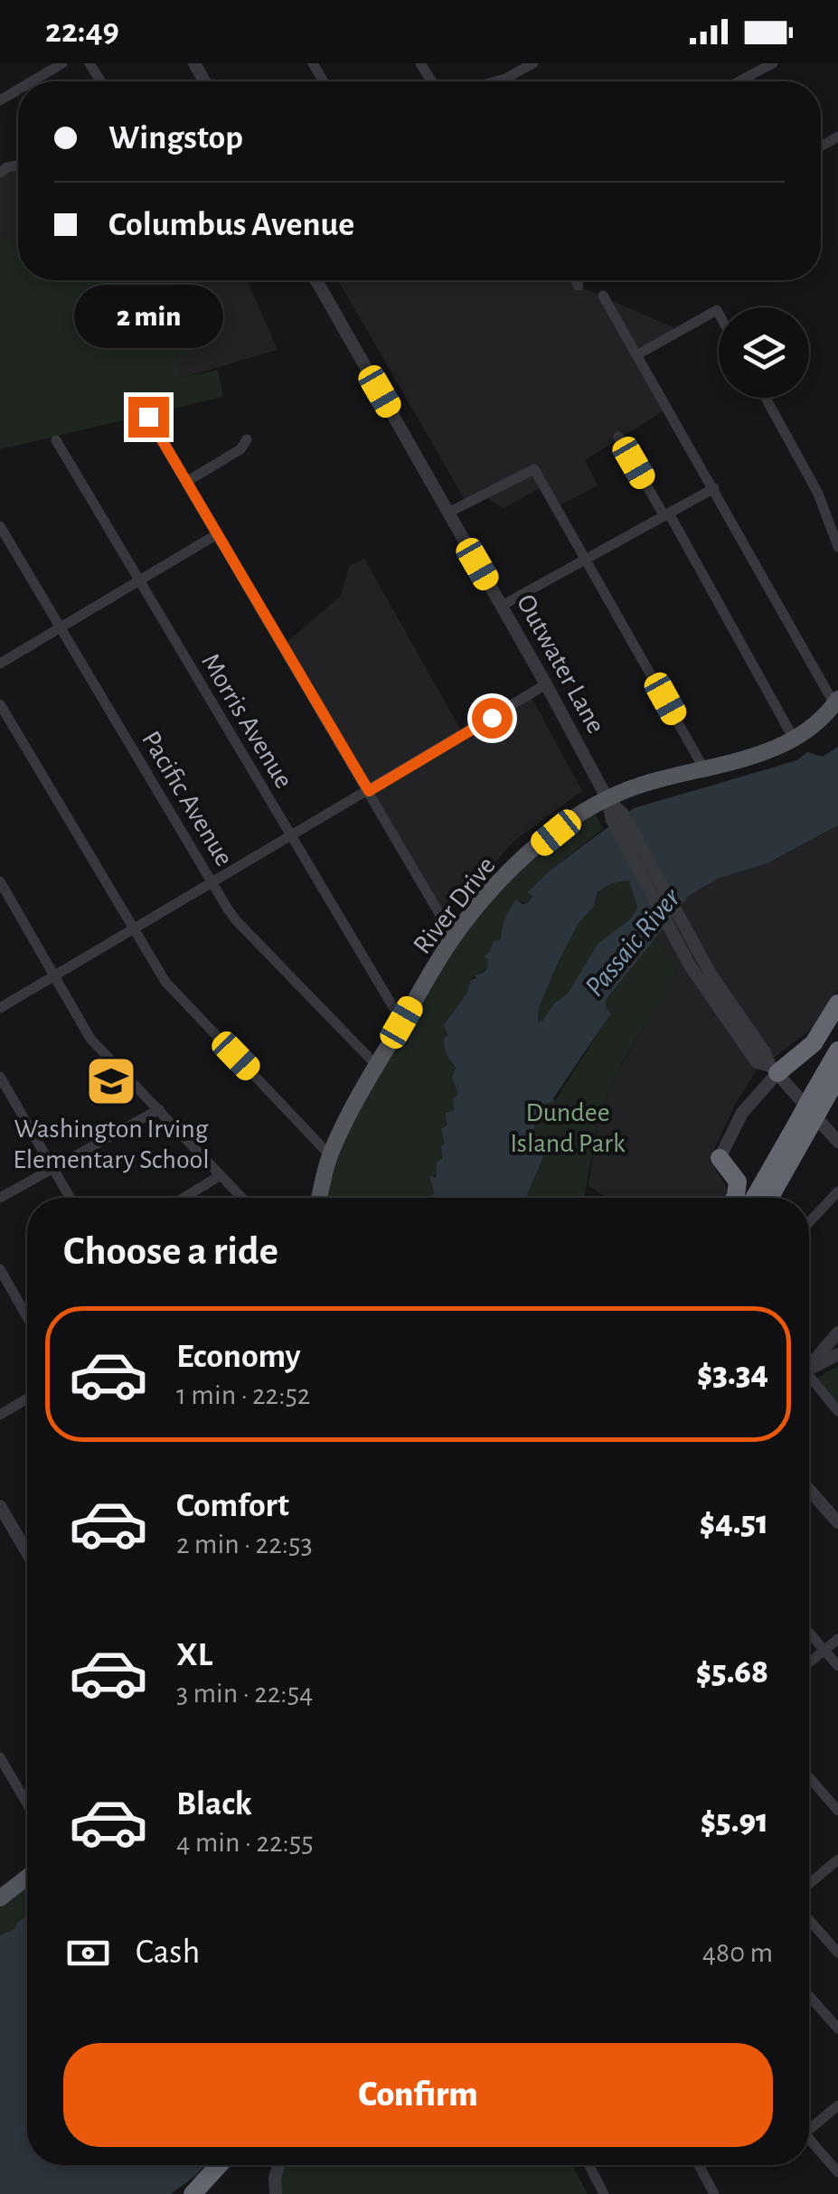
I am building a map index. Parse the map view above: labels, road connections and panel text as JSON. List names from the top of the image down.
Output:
{
  "streets": {
    "main road": ["River Drive"],
    "street": ["Outwater Lane", "Morris Avenue", "Pacific Avenue"]
  },
  "crossings": [
    ["Outwater Lane", "River Drive"],
    ["Morris Avenue", "River Drive"],
    ["Pacific Avenue", "River Drive"]
  ],
  "water": ["Passaic River"],
  "parks": ["Dundee Island Park"],
  "places": {
    "school or university": ["Washington Irving Elementary School"]
  },
  "page": {
    "status": "22:49",
    "banner": ["Wingstop", "Columbus Avenue"],
    "bubble": "2 min",
    "heading": "Choose a ride",
    "list": [
      {
        "name": "Economy",
        "note": "1 min · 22:52",
        "value": "$3.34"
      },
      {
        "name": "Comfort",
        "note": "2 min · 22:53",
        "value": "$4.51"
      },
      {
        "name": "XL",
        "note": "3 min · 22:54",
        "value": "$5.68"
      },
      {
        "name": "Black",
        "note": "4 min · 22:55",
        "value": "$5.91"
      }
    ],
    "pay": ["Cash", "480 m"],
    "buttons": "Confirm"
  }
}
